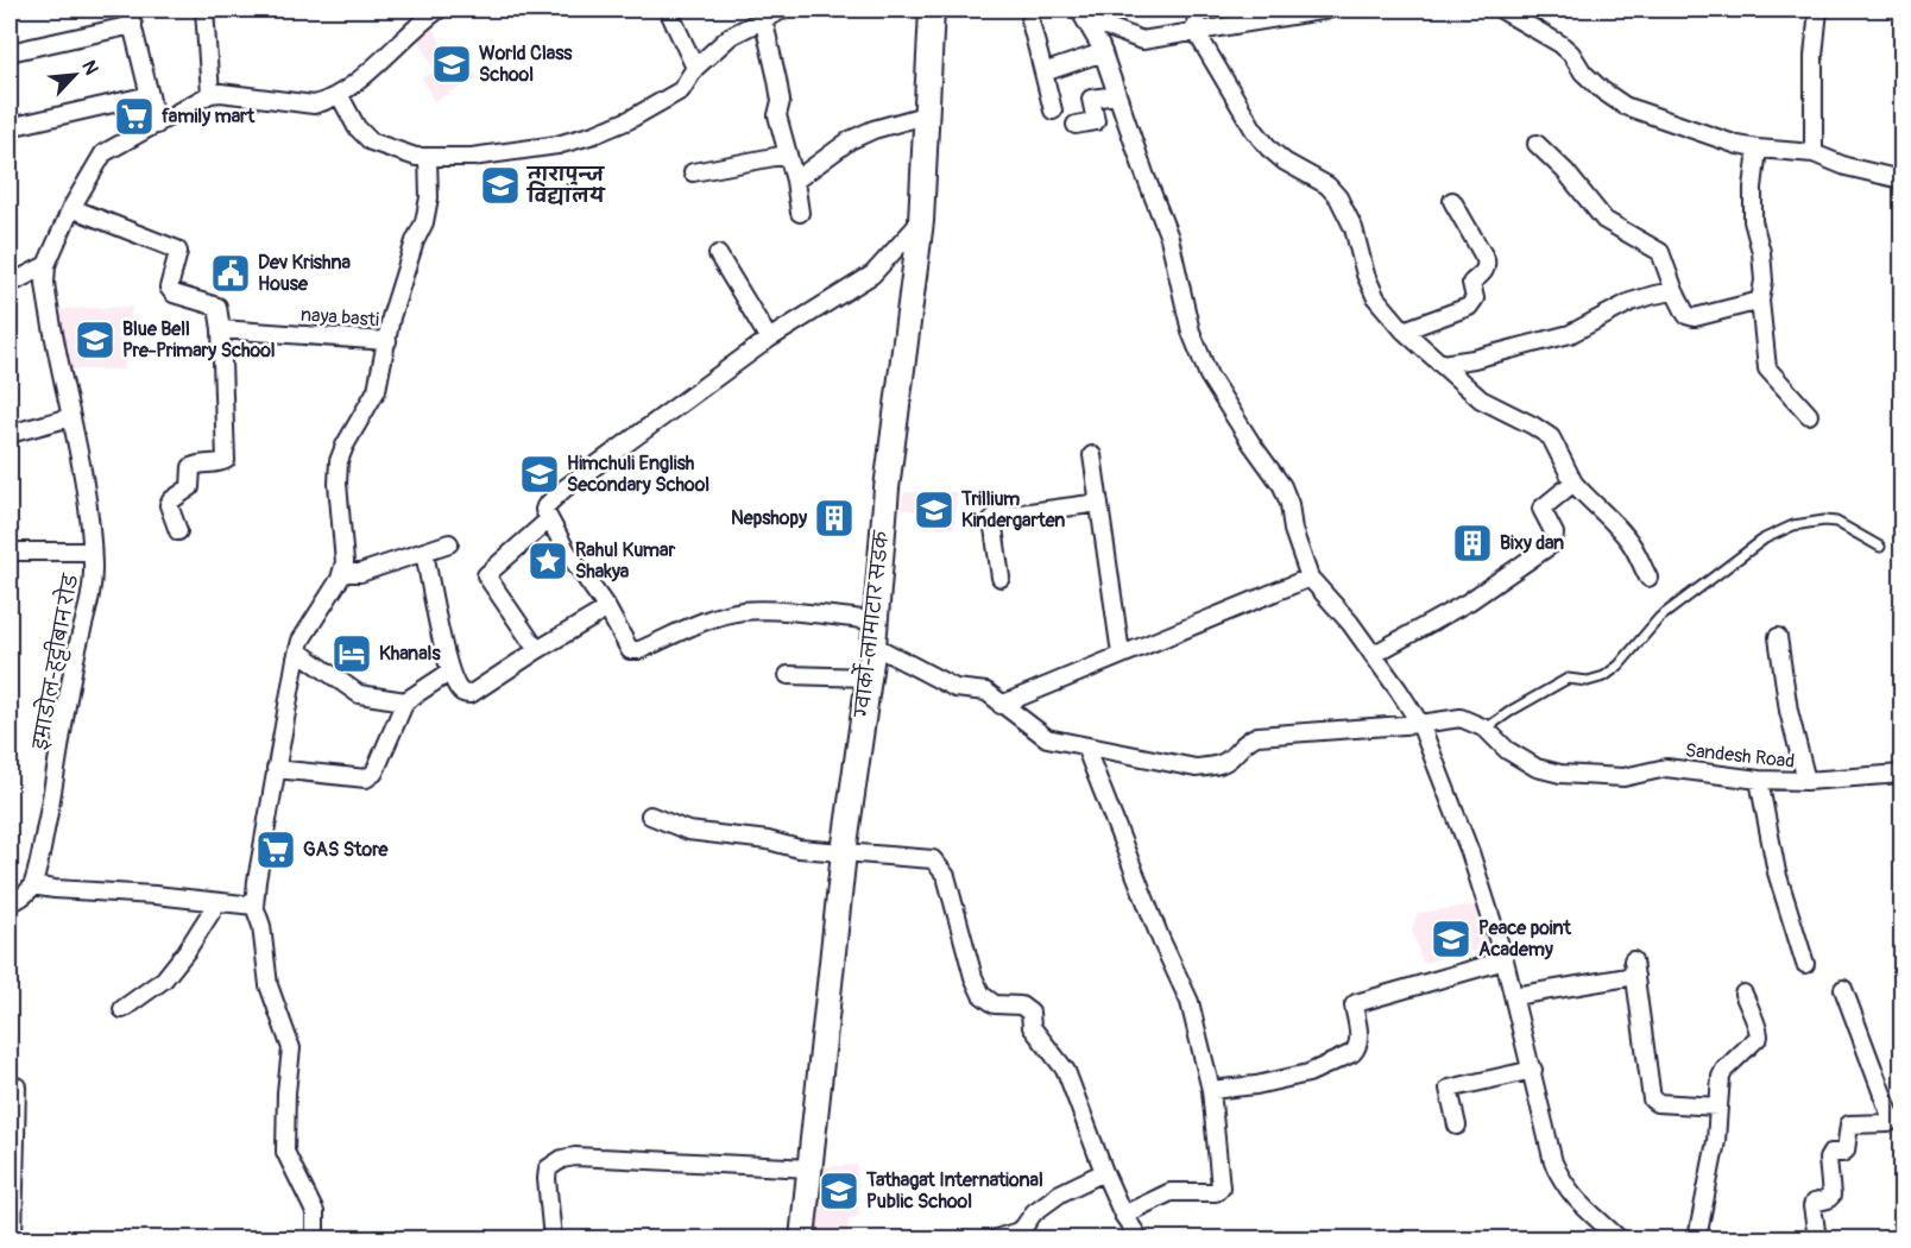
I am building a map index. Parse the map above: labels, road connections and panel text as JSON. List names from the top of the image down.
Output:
{
  "streets": {
    "main road": ["ग्वार्को-लामाटार सडक"],
    "street": ["naya basti", "इमाडोल-हट्टीबान रोड", "Sandesh Road"]
  },
  "crossings": [
    ["ग्वार्को-लामाटार सडक", "Sandesh Road"]
  ],
  "places": {
    "school or university": [
      "World Class School",
      "तारापुन्ज विद्यालय",
      "Blue Bell Pre-Primary School",
      "Himchuli English Secondary School",
      "Trillium Kindergarten",
      "Peace point Academy",
      "Tathagat International Public School"
    ],
    "supermarket": ["family mart", "GAS Store"],
    "public building": ["Dev Krishna House"],
    "building": ["Nepshopy", "Bixy dan"],
    "place": ["Rahul Kumar Shakya"],
    "hotel": ["Khanals"]
  },
  "north": "top right"
}
